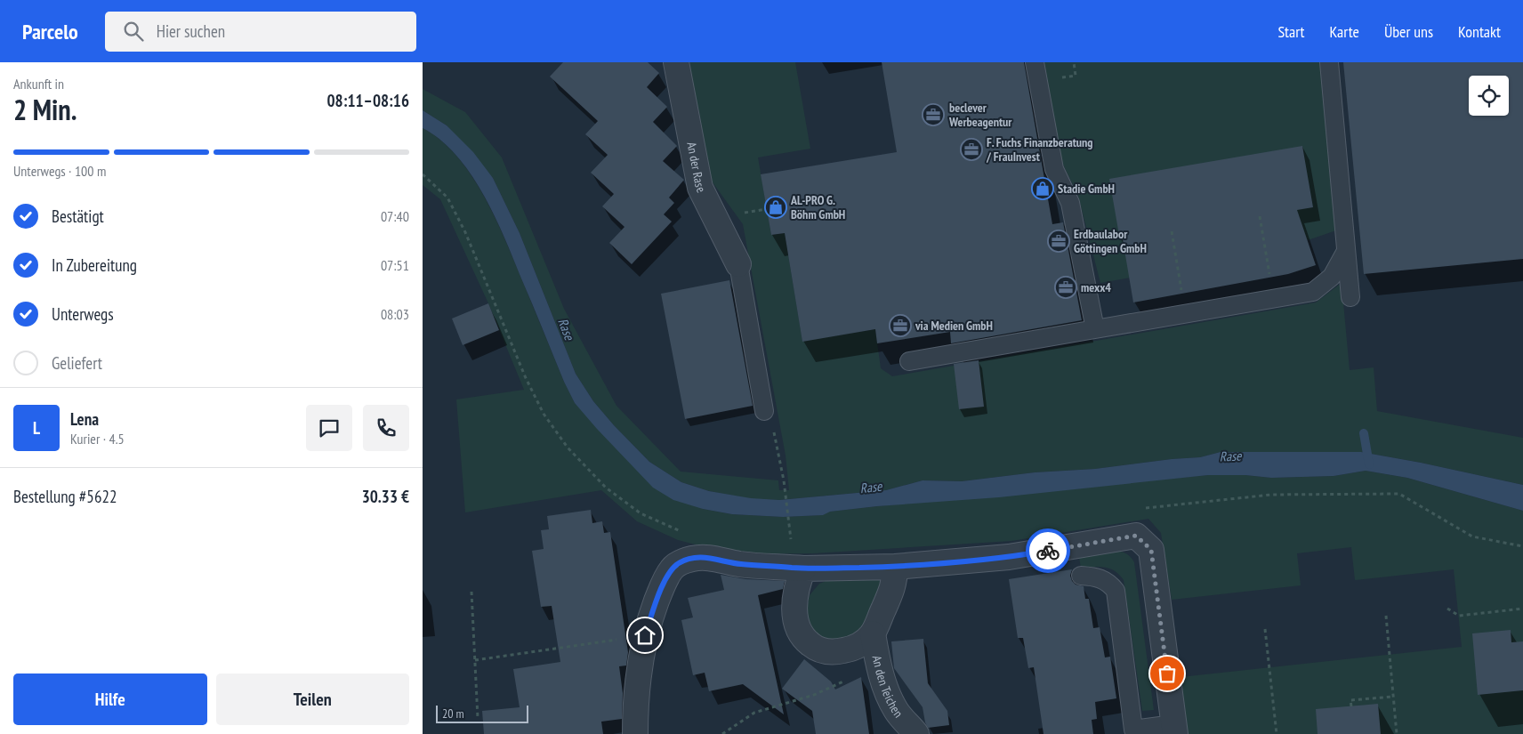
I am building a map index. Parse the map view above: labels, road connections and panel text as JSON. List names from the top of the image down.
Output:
{
  "streets": {
    "street": ["An der Rase", "An den Teichen"]
  },
  "water": ["Rase"],
  "places": {
    "office": [
      "beclever Werbeagentur",
      "F. Fuchs Finanzberatung / FrauInvest",
      "Erdbaulabor Göttingen GmbH",
      "mexx4",
      "via Medien GmbH"
    ],
    "shop": ["Stadie GmbH", "AL-PRO G. Böhm GmbH"]
  },
  "scale_bar": "20 m",
  "page": {
    "header": "Parcelo",
    "search": "Hier suchen",
    "nav": [
      "Start",
      "Karte",
      "Über uns",
      "Kontakt"
    ],
    "heading": ["2 Min.", "Ankunft in", "08:11–08:16"],
    "panel": [
      "Lena",
      "Kurier · 4.5",
      "Bestellung #5622",
      "30.33 €"
    ],
    "bar": "Unterwegs · 100 m",
    "list": [
      ["Bestätigt", "07:40"],
      ["In Zubereitung", "07:51"],
      ["Unterwegs", "08:03"],
      "Geliefert"
    ],
    "round": "L",
    "buttons": ["Hilfe", "Teilen"],
    "scale": "20 m"
  }
}
